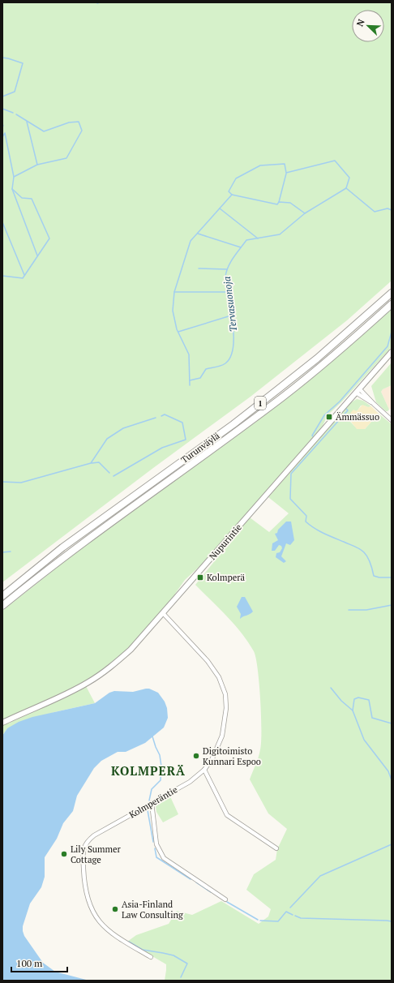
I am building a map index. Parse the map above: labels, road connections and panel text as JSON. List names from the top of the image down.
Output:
{
  "streets": {
    "highway": ["1", "Turunväylä"],
    "main road": ["Nupurintie"],
    "street": ["Kolmperäntie"]
  },
  "crossings": [
    ["Nupurintie", "Kolmperäntie"]
  ],
  "districts": ["KOLMPERÄ"],
  "water": ["Tervasuonoja"],
  "places": {
    "transit": ["Ämmässuo", "Kolmperä"],
    "other": ["Digitoimisto Kunnari Espoo", "Lily Summer Cottage", "Asia-Finland Law Consulting"]
  },
  "scale_bar": "100 m",
  "north": "top left"
}
